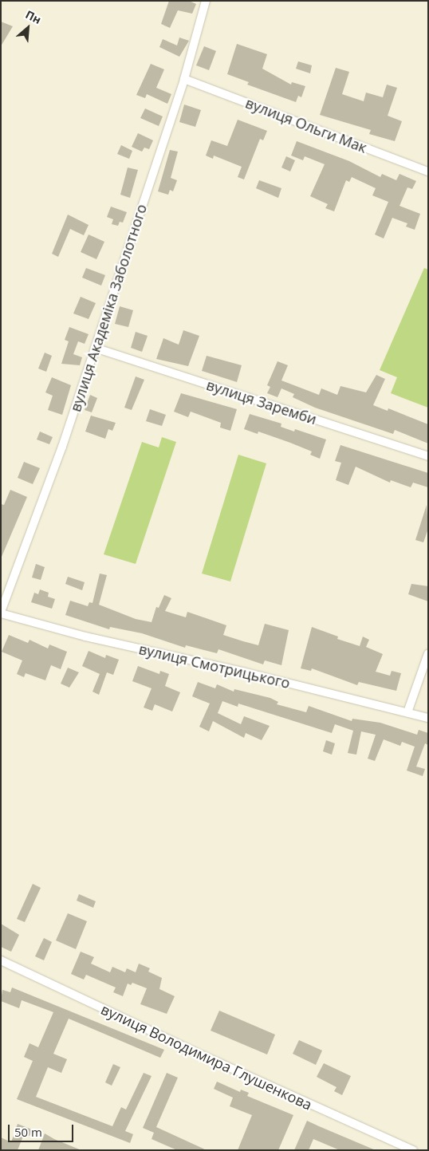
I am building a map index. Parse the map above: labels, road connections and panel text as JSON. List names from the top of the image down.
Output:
{
  "streets": {
    "street": [
      "вулиця Ольги Мак",
      "вулиця Академіка Заболотного",
      "вулиця Заремби",
      "вулиця Смотрицького",
      "вулиця Володимира Глушенкова"
    ]
  },
  "crossings": [
    ["вулиця Ольги Мак", "вулиця Академіка Заболотного"],
    ["вулиця Академіка Заболотного", "вулиця Заремби"],
    ["вулиця Академіка Заболотного", "вулиця Смотрицького"]
  ],
  "scale_bar": "50 m",
  "north": "top right"
}
